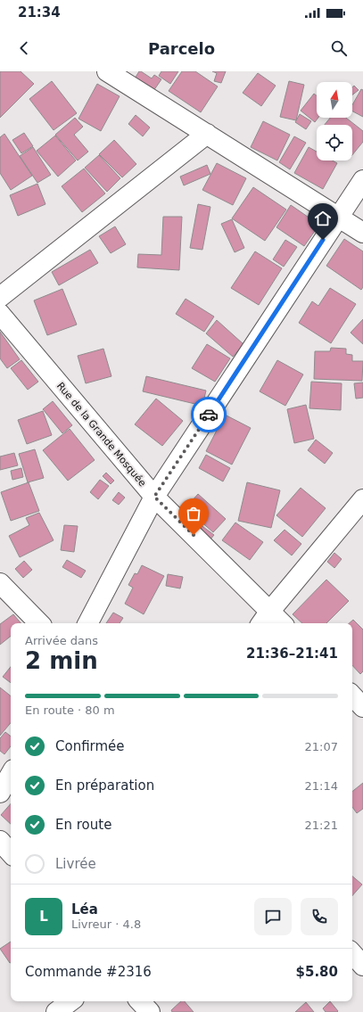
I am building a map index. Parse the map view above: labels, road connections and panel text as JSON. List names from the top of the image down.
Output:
{
  "streets": {
    "street": ["Rue de la Grande Mosquée"]
  },
  "north": "top",
  "page": {
    "status": "21:34",
    "header": "Parcelo",
    "heading": ["2 min", "Arrivée dans", "21:36–21:41"],
    "panel": [
      "Léa",
      "Livreur · 4.8",
      "Commande #2316",
      "$5.80"
    ],
    "bar": "En route · 80 m",
    "list": [
      ["Confirmée", "21:07"],
      ["En préparation", "21:14"],
      ["En route", "21:21"],
      "Livrée"
    ],
    "round": "L"
  }
}
